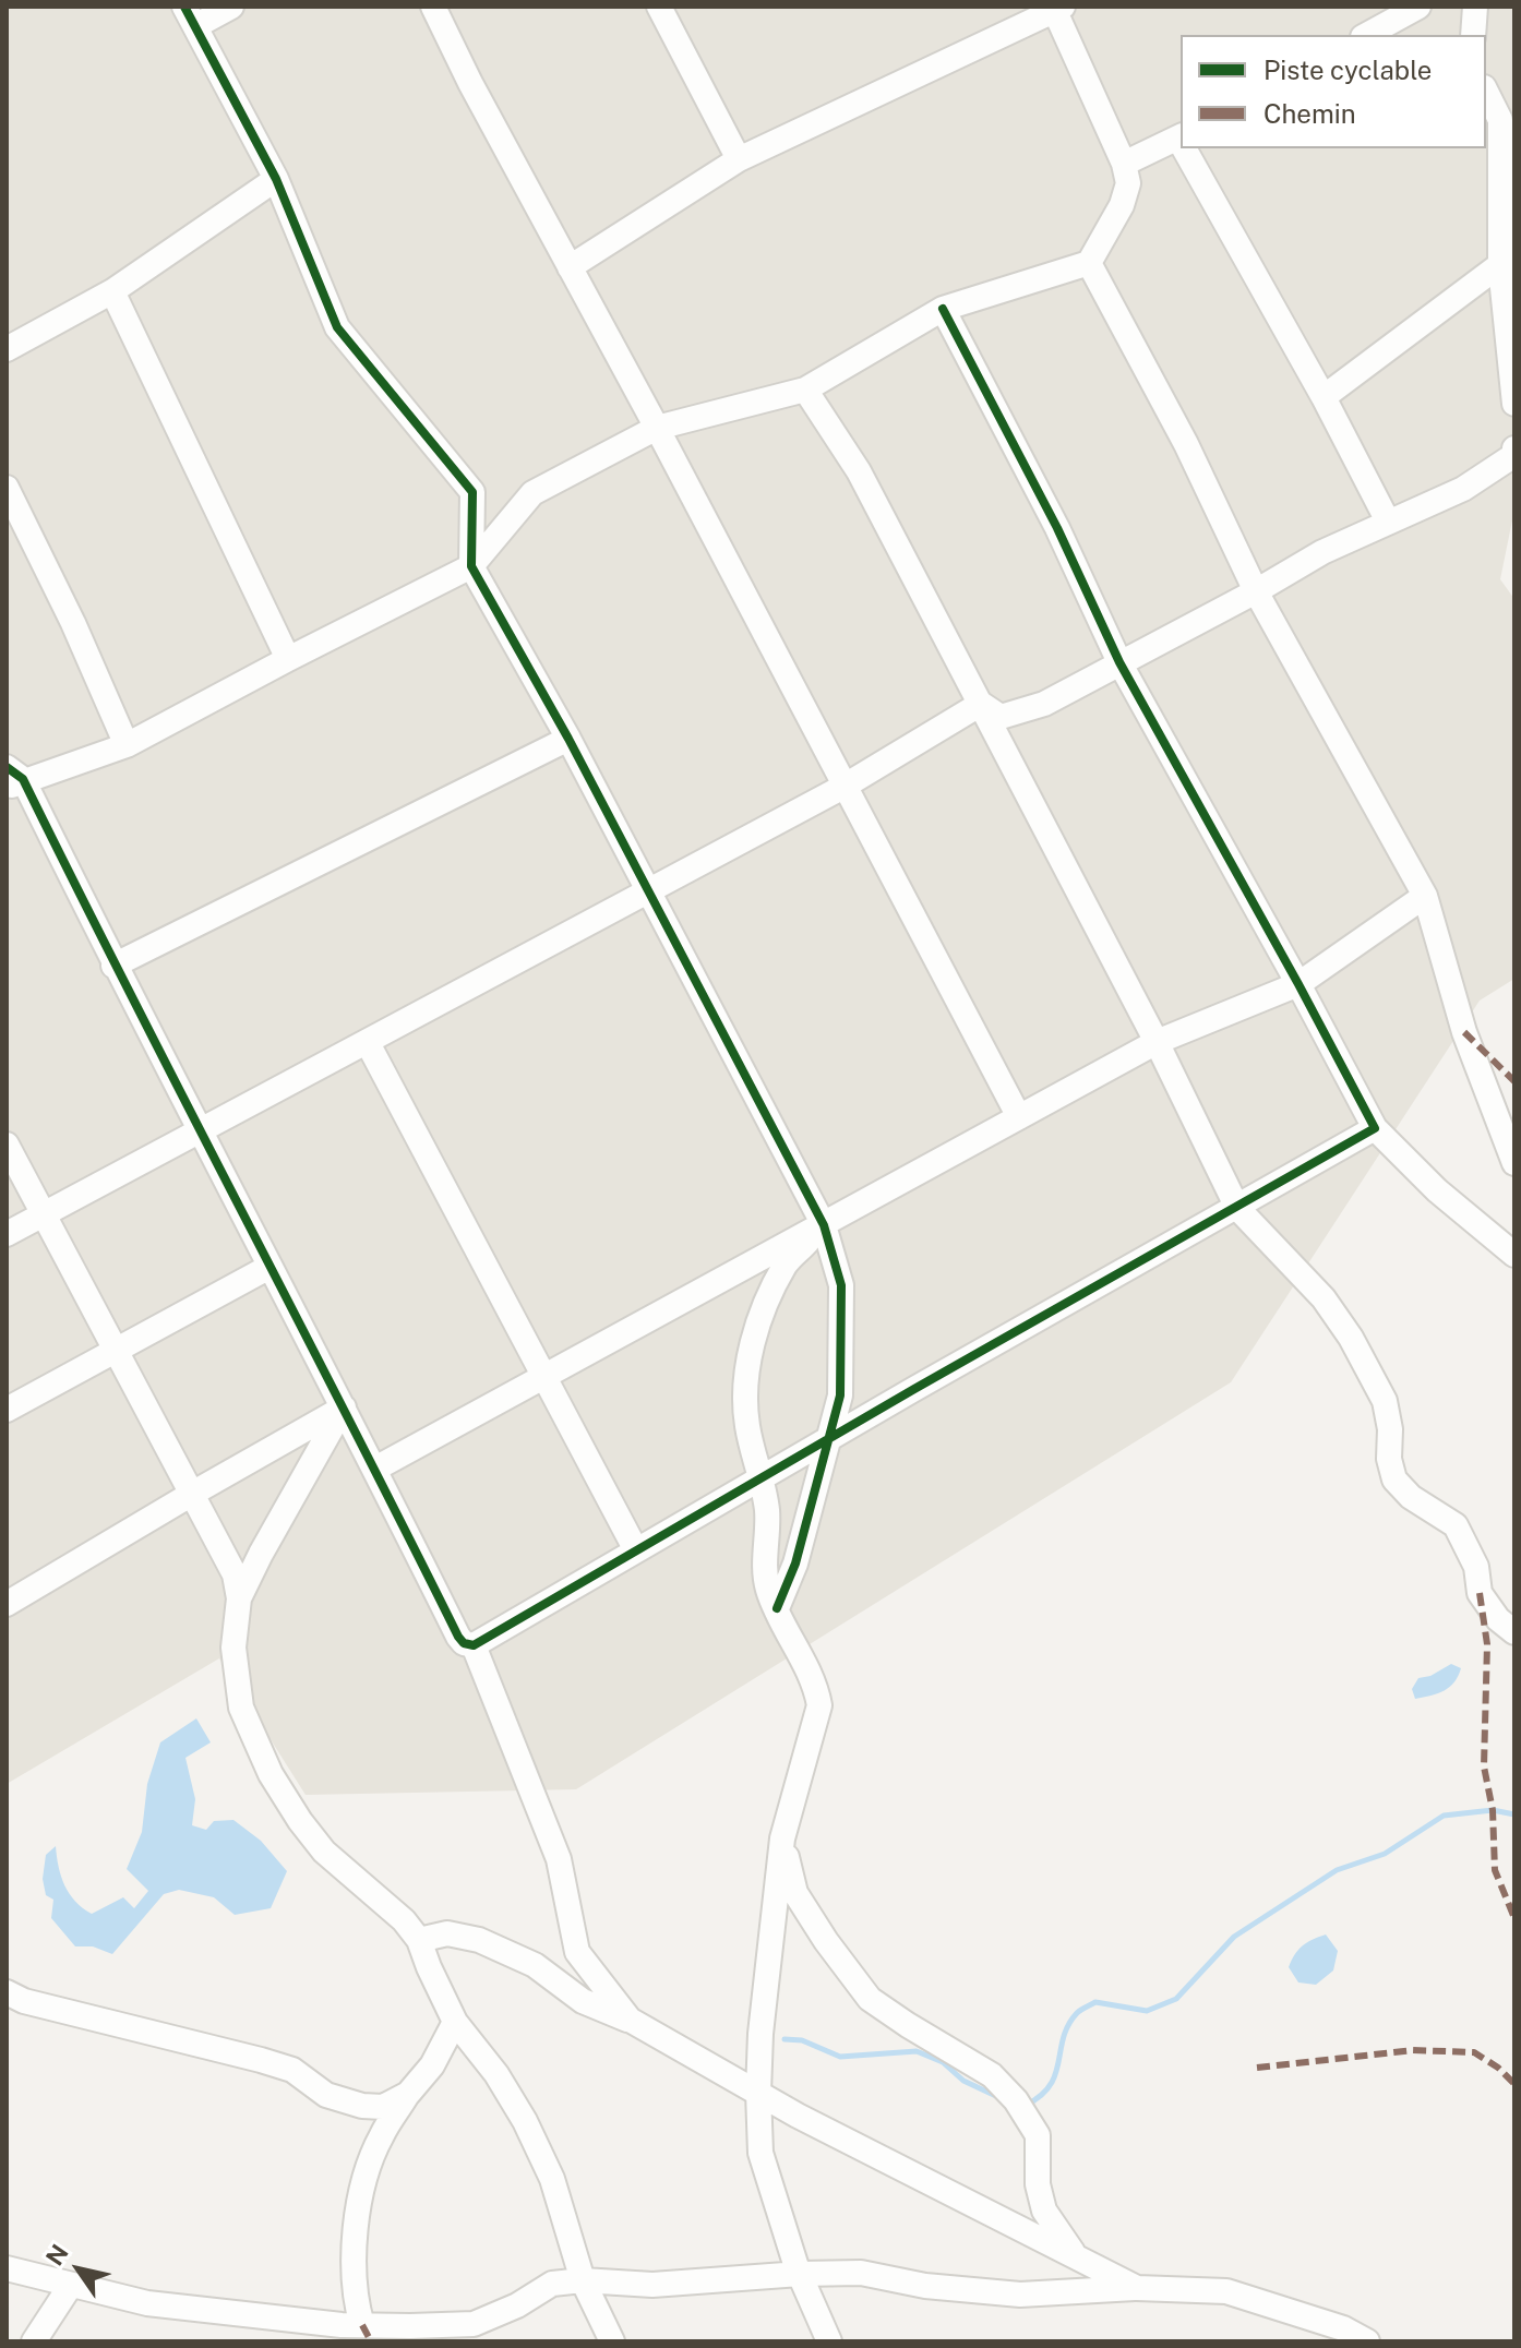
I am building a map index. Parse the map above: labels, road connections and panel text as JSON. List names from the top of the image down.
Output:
{
  "legend": ["Piste cyclable", "Chemin"],
  "north": "top left"
}
